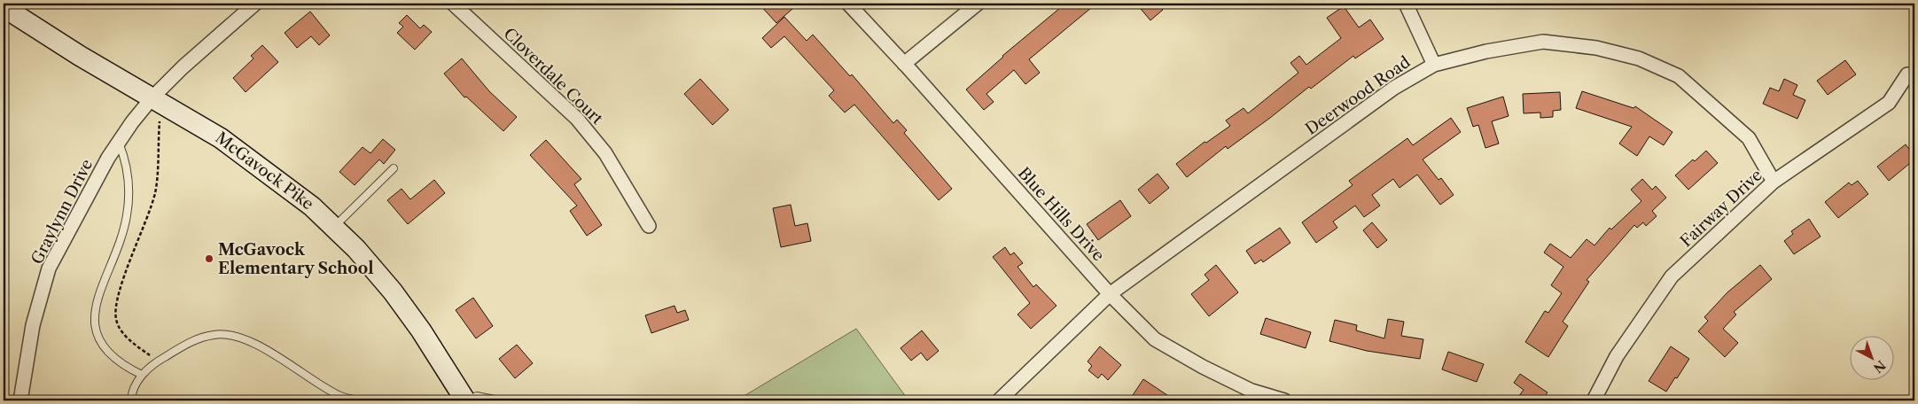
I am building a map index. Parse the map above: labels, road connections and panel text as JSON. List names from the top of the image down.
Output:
{
  "streets": {
    "main road": ["McGavock Pike"],
    "street": [
      "Cloverdale Court",
      "Deerwood Road",
      "Fairway Drive",
      "Graylynn Drive",
      "Blue Hills Drive"
    ]
  },
  "crossings": [
    ["Deerwood Road", "Fairway Drive"],
    ["Deerwood Road", "Blue Hills Drive"],
    ["McGavock Pike", "Graylynn Drive"]
  ],
  "places": ["McGavock Elementary School"],
  "north": "bottom right"
}
